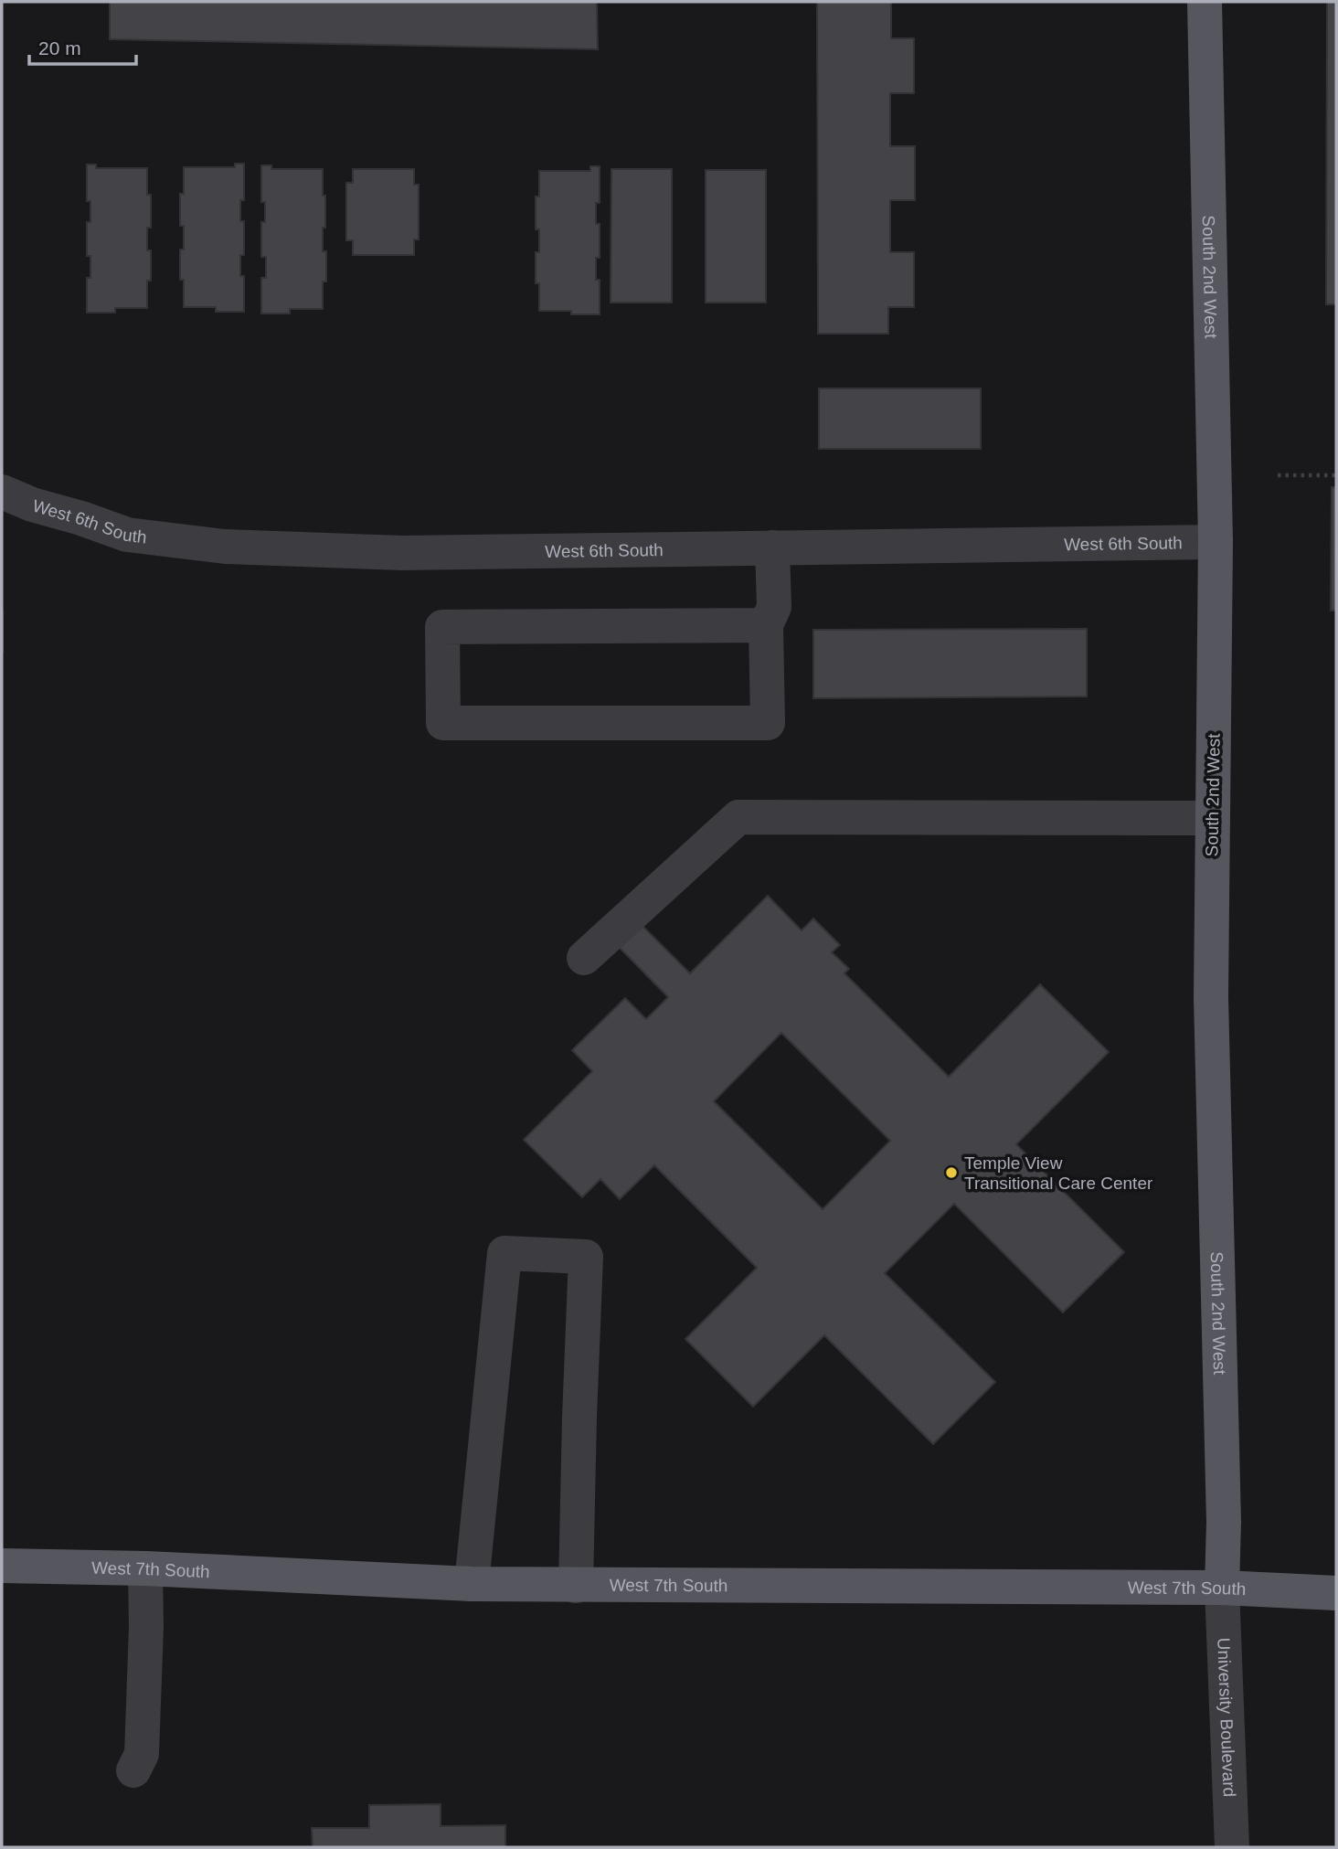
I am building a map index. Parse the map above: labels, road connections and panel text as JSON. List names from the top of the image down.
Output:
{
  "streets": {
    "main road": ["South 2nd West", "West 7th South"],
    "street": ["West 6th South", "University Boulevard"]
  },
  "crossings": [
    ["South 2nd West", "West 6th South"],
    ["South 2nd West", "West 7th South"],
    ["South 2nd West", "University Boulevard"],
    ["West 7th South", "University Boulevard"]
  ],
  "places": ["Temple View Transitional Care Center"],
  "scale_bar": "20 m"
}
